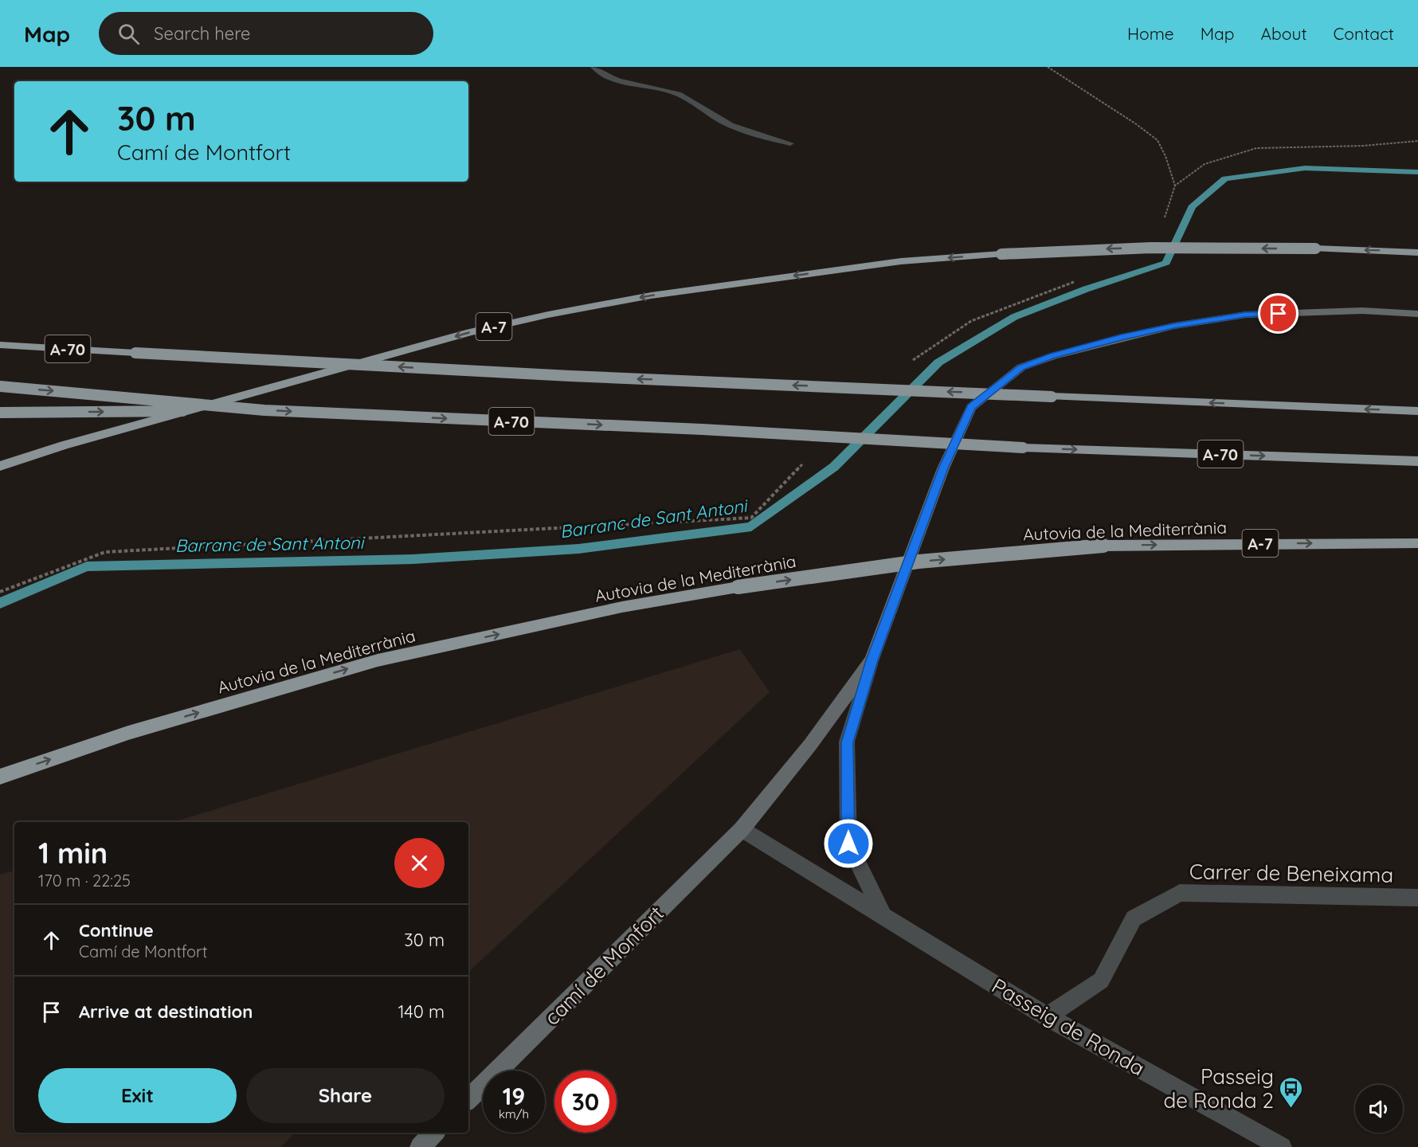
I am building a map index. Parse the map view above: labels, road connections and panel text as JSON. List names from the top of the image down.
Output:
{
  "streets": {
    "highway": ["A-7", "A-70", "Autovia de la Mediterrània"],
    "street": ["Carrer de Beneixama", "camí de Monfort", "Passeig de Ronda"]
  },
  "crossings": [
    ["Carrer de Beneixama", "Passeig de Ronda"],
    ["camí de Monfort", "Passeig de Ronda"]
  ],
  "water": ["Barranc de Sant Antoni"],
  "places": {
    "bus stop": ["Passeig de Ronda 2"]
  },
  "page": {
    "header": "Map",
    "search": "Search here",
    "nav": [
      "Home",
      "Map",
      "About",
      "Contact"
    ],
    "turn": ["30 m", "Camí de Montfort"],
    "heading": ["1 min", "170 m · 22:25"],
    "list": [
      {
        "name": "Continue",
        "note": "Camí de Montfort",
        "value": "30 m"
      },
      {
        "name": "Arrive at destination",
        "value": "140 m"
      }
    ],
    "buttons": ["Exit", "Share"],
    "speed": "19 km/h",
    "limit": "30"
  }
}
